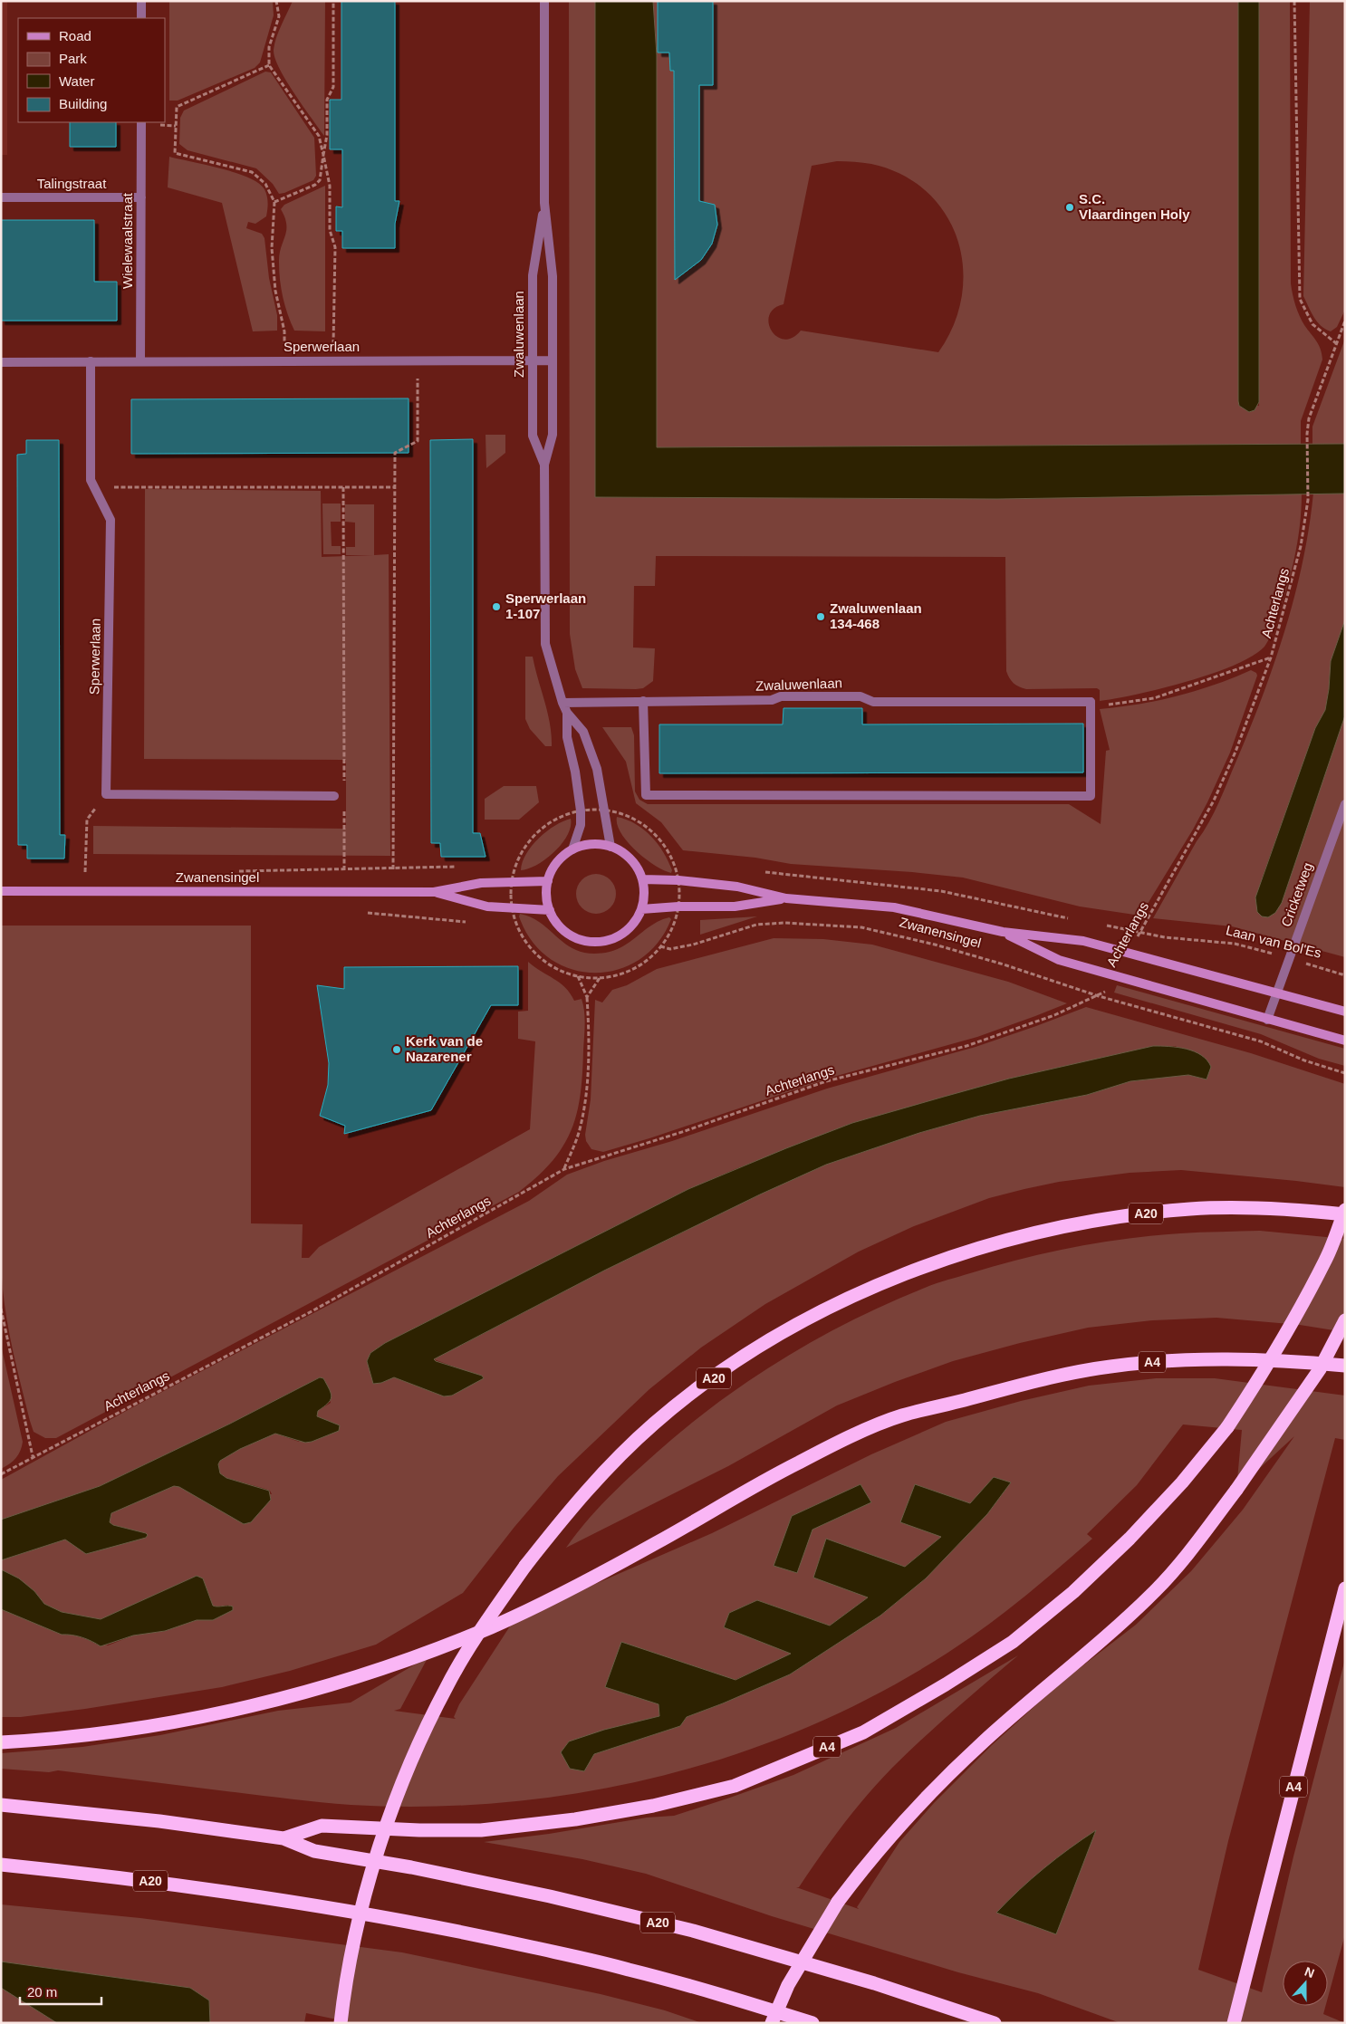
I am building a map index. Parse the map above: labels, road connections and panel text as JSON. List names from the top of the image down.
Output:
{
  "streets": {
    "highway": ["A20", "A4"],
    "street": [
      "Talingstraat",
      "Wielewaalstraat",
      "Zwaluwenlaan",
      "Sperwerlaan",
      "Zwanensingel",
      "Cricketweg"
    ],
    "path": ["Achterlangs", "Laan van Bol'Es"]
  },
  "crossings": [
    ["Talingstraat", "Wielewaalstraat"],
    ["Wielewaalstraat", "Sperwerlaan"],
    ["Zwaluwenlaan", "Sperwerlaan"],
    ["Zwaluwenlaan", "Zwanensingel"],
    ["Achterlangs", "Zwanensingel"],
    ["Achterlangs", "Laan van Bol'Es"],
    ["Zwanensingel", "Cricketweg"],
    ["Cricketweg", "Laan van Bol'Es"],
    ["A20", "A4"]
  ],
  "places": [
    "S.C. Vlaardingen Holy",
    "Sperwerlaan 1-107",
    "Zwaluwenlaan 134-468",
    "Kerk van de Nazarener"
  ],
  "legend": [
    "Road",
    "Park",
    "Water",
    "Building"
  ],
  "scale_bar": "20 m",
  "north": "top"
}
